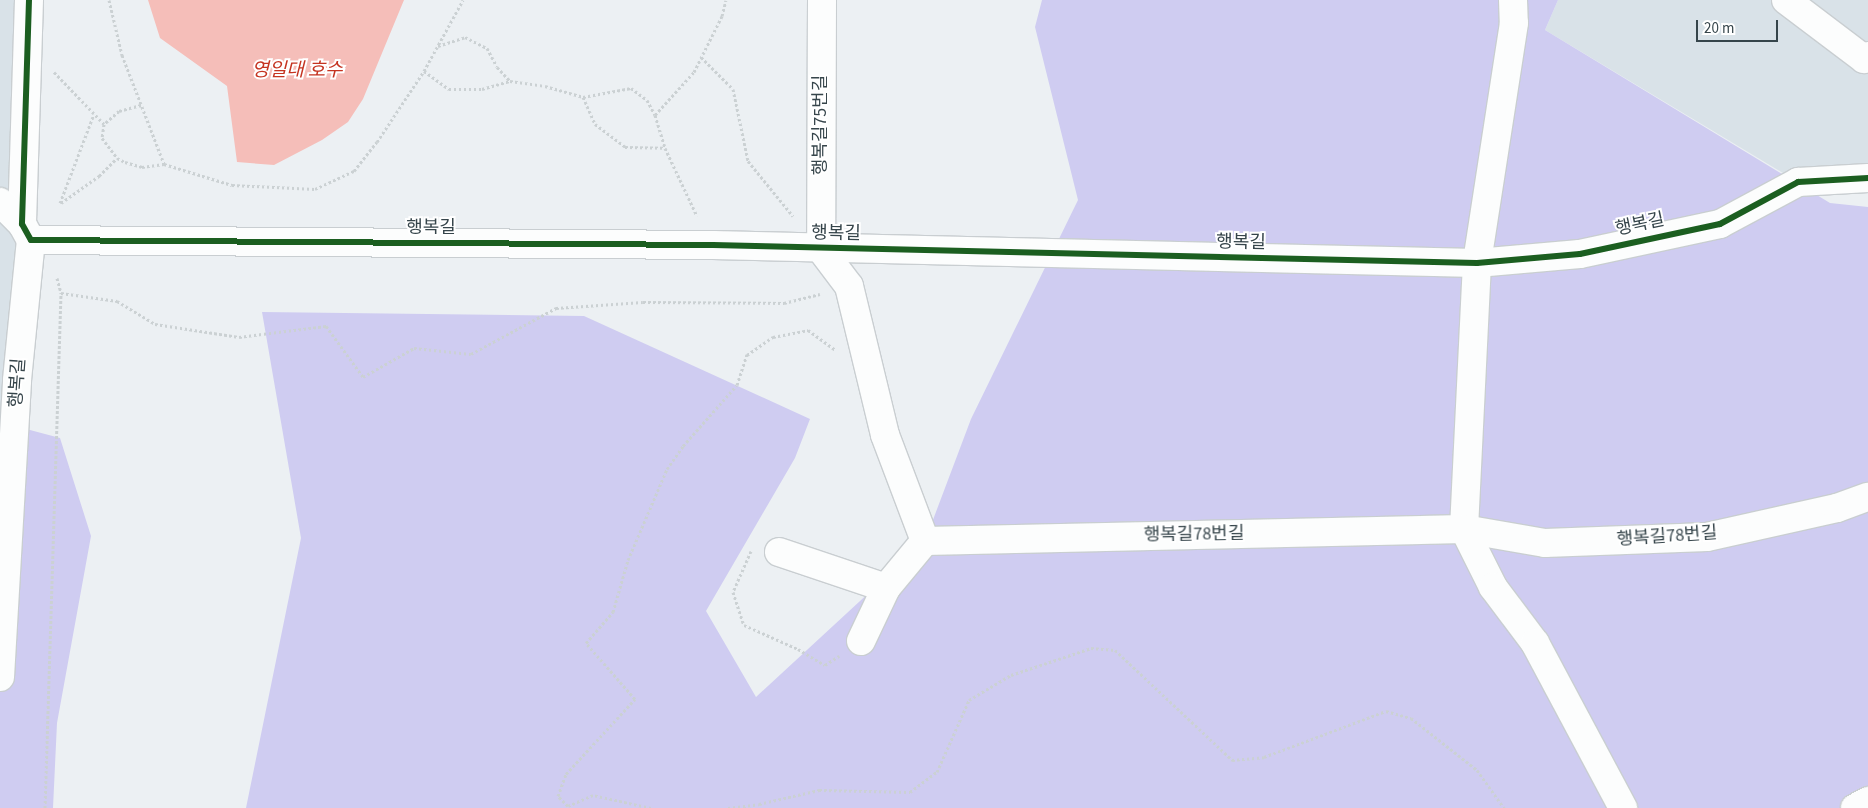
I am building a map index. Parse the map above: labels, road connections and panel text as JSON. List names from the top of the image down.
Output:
{
  "streets": {
    "street": ["행복길75번길", "행복길", "행복길78번길"]
  },
  "crossings": [
    ["행복길75번길", "행복길"]
  ],
  "water": ["영일대 호수"],
  "scale_bar": "20 m"
}
